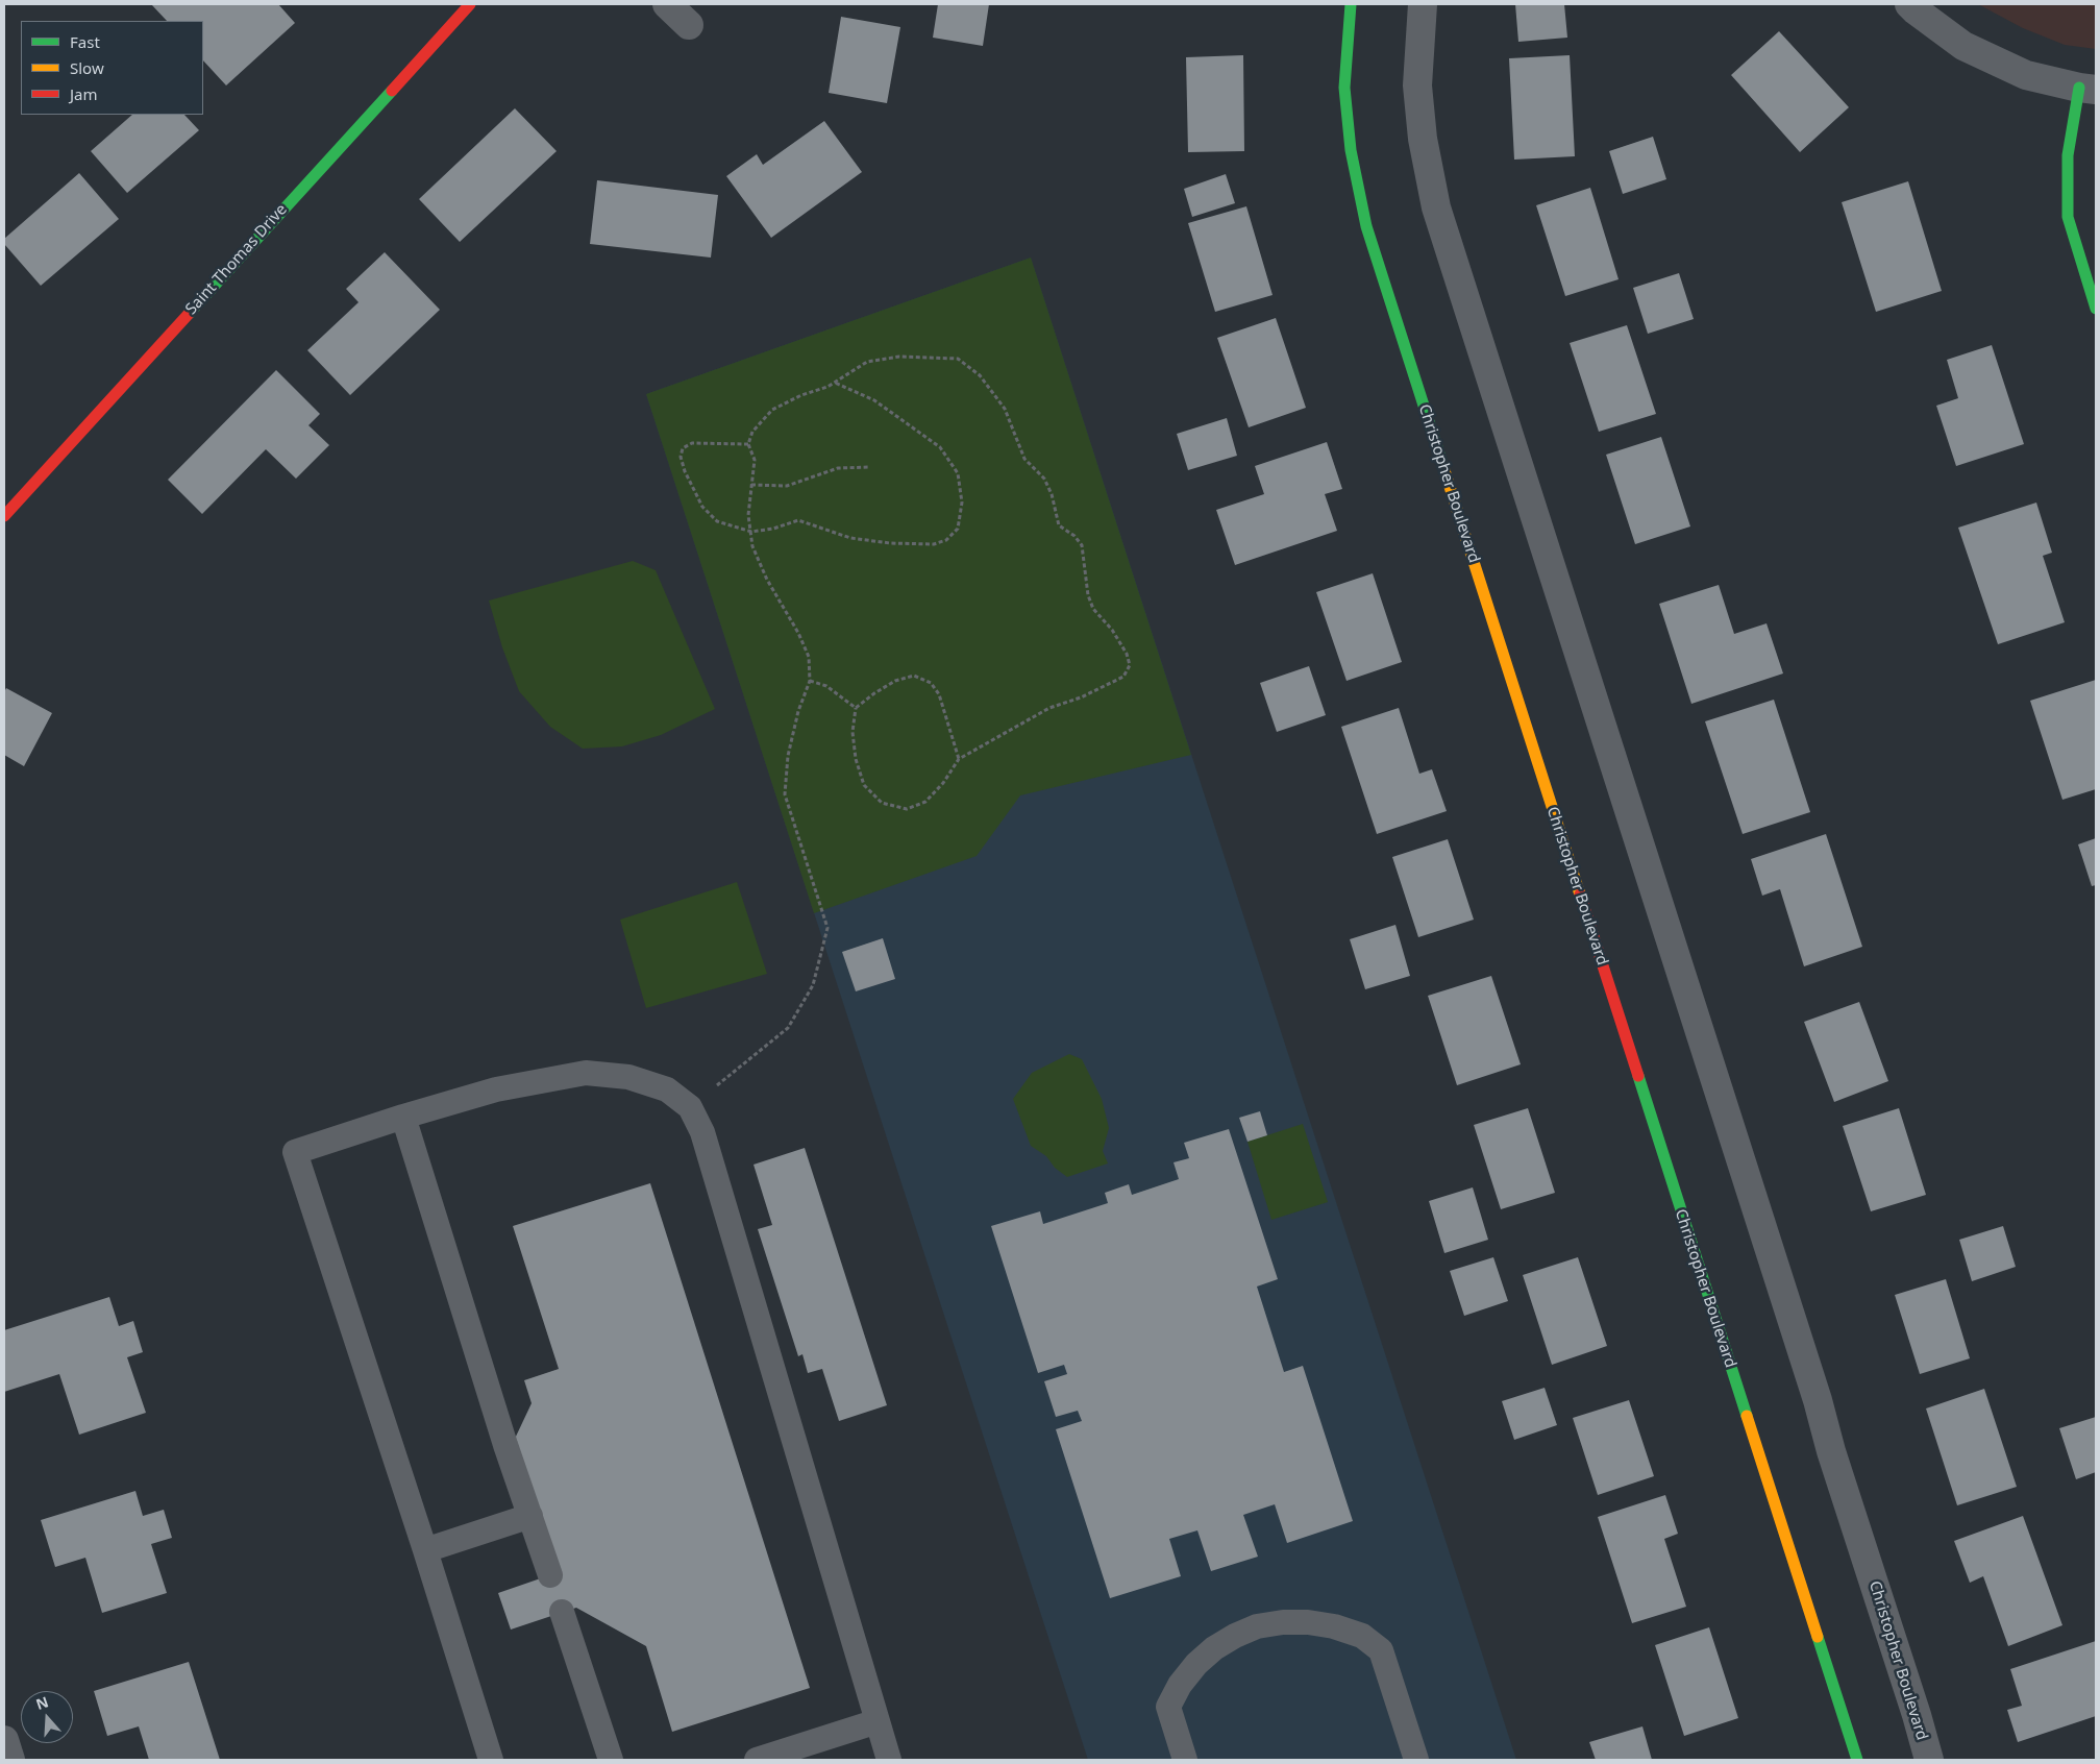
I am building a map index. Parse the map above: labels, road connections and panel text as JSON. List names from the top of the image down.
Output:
{
  "streets": {
    "street": ["Saint Thomas Drive", "Christopher Boulevard"]
  },
  "legend": ["Fast", "Slow", "Jam"],
  "north": "top"
}
